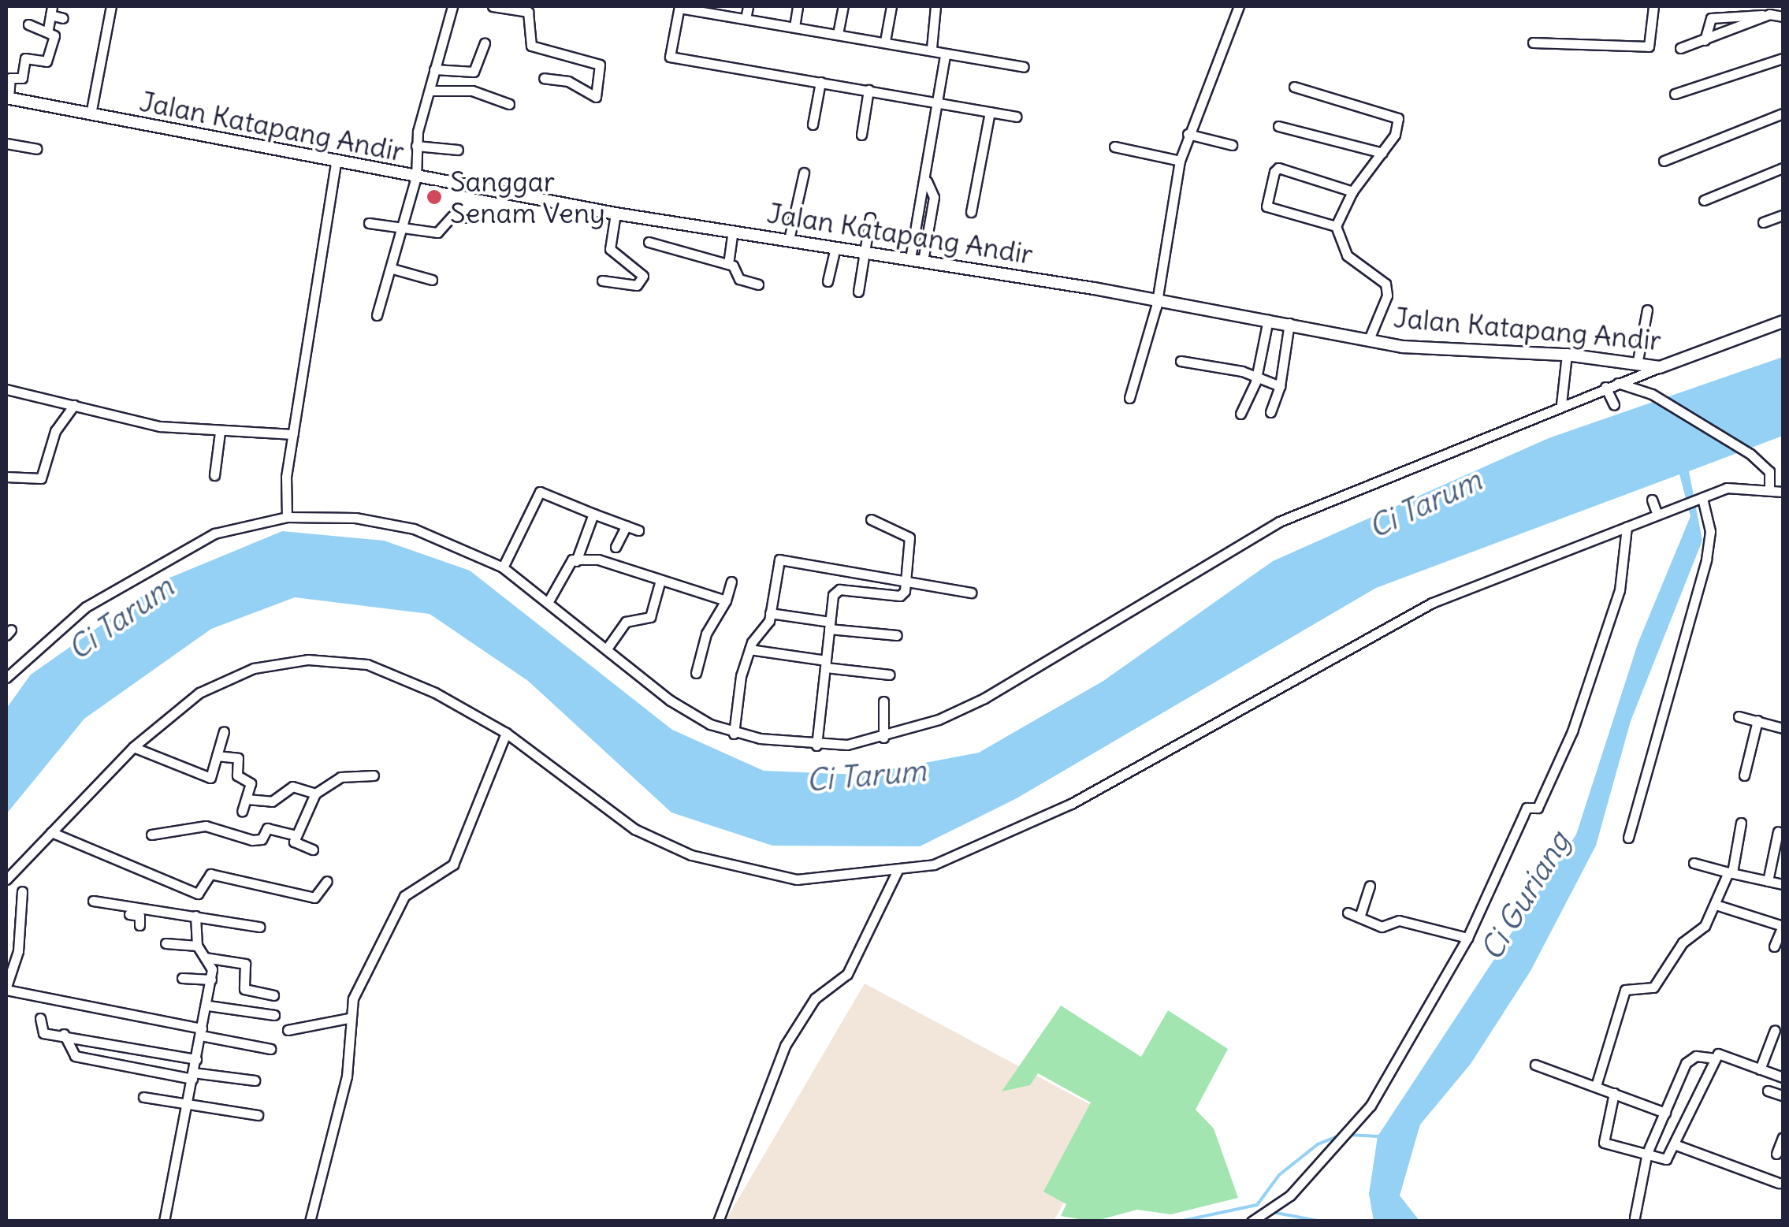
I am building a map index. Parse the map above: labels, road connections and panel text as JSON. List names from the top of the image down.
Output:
{
  "streets": {
    "street": ["Jalan Katapang Andir"]
  },
  "water": ["Ci Tarum", "Ci Guriang"],
  "places": ["Sanggar Senam Veny"]
}
